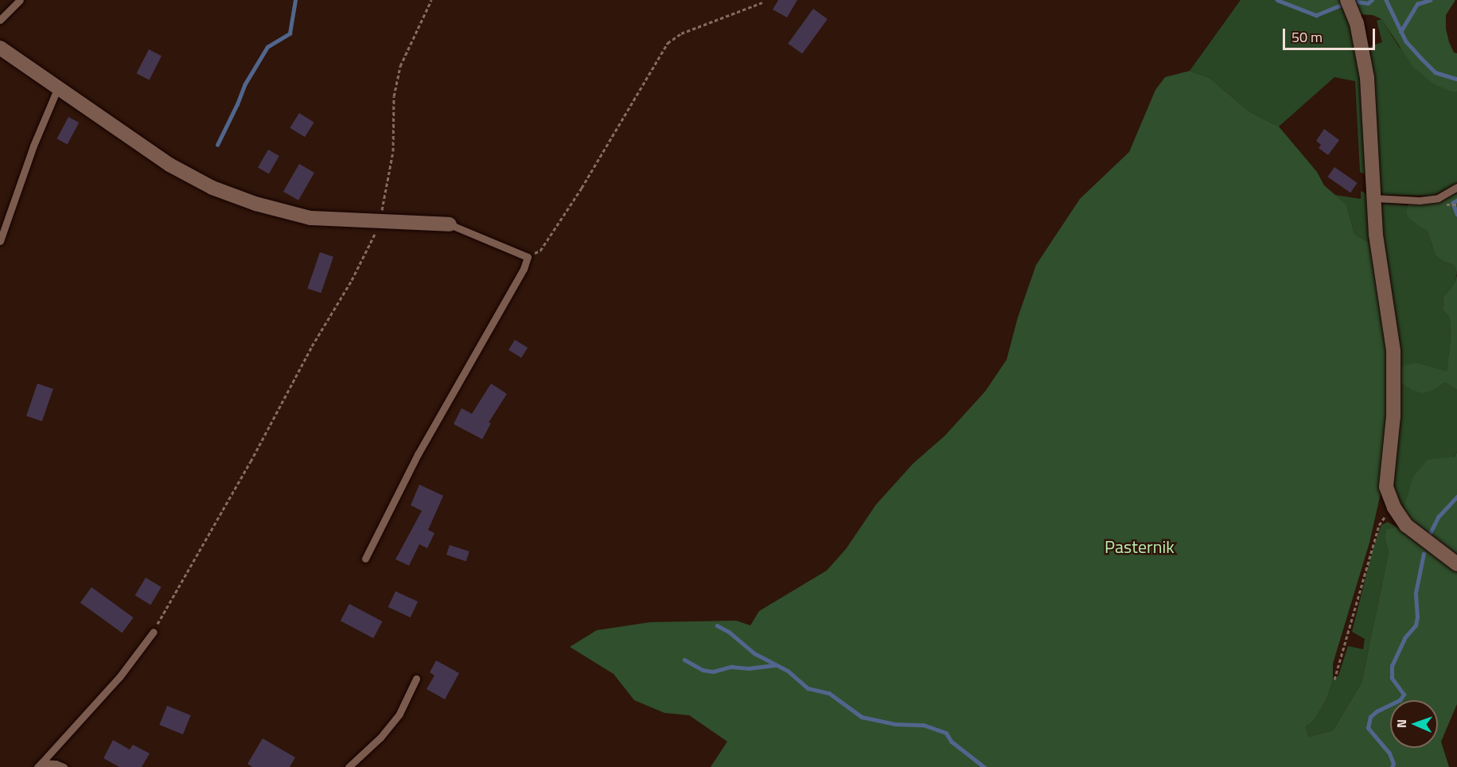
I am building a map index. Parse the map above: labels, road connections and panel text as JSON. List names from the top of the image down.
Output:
{
  "parks": ["Pasternik"],
  "scale_bar": "50 m",
  "north": "left"
}
